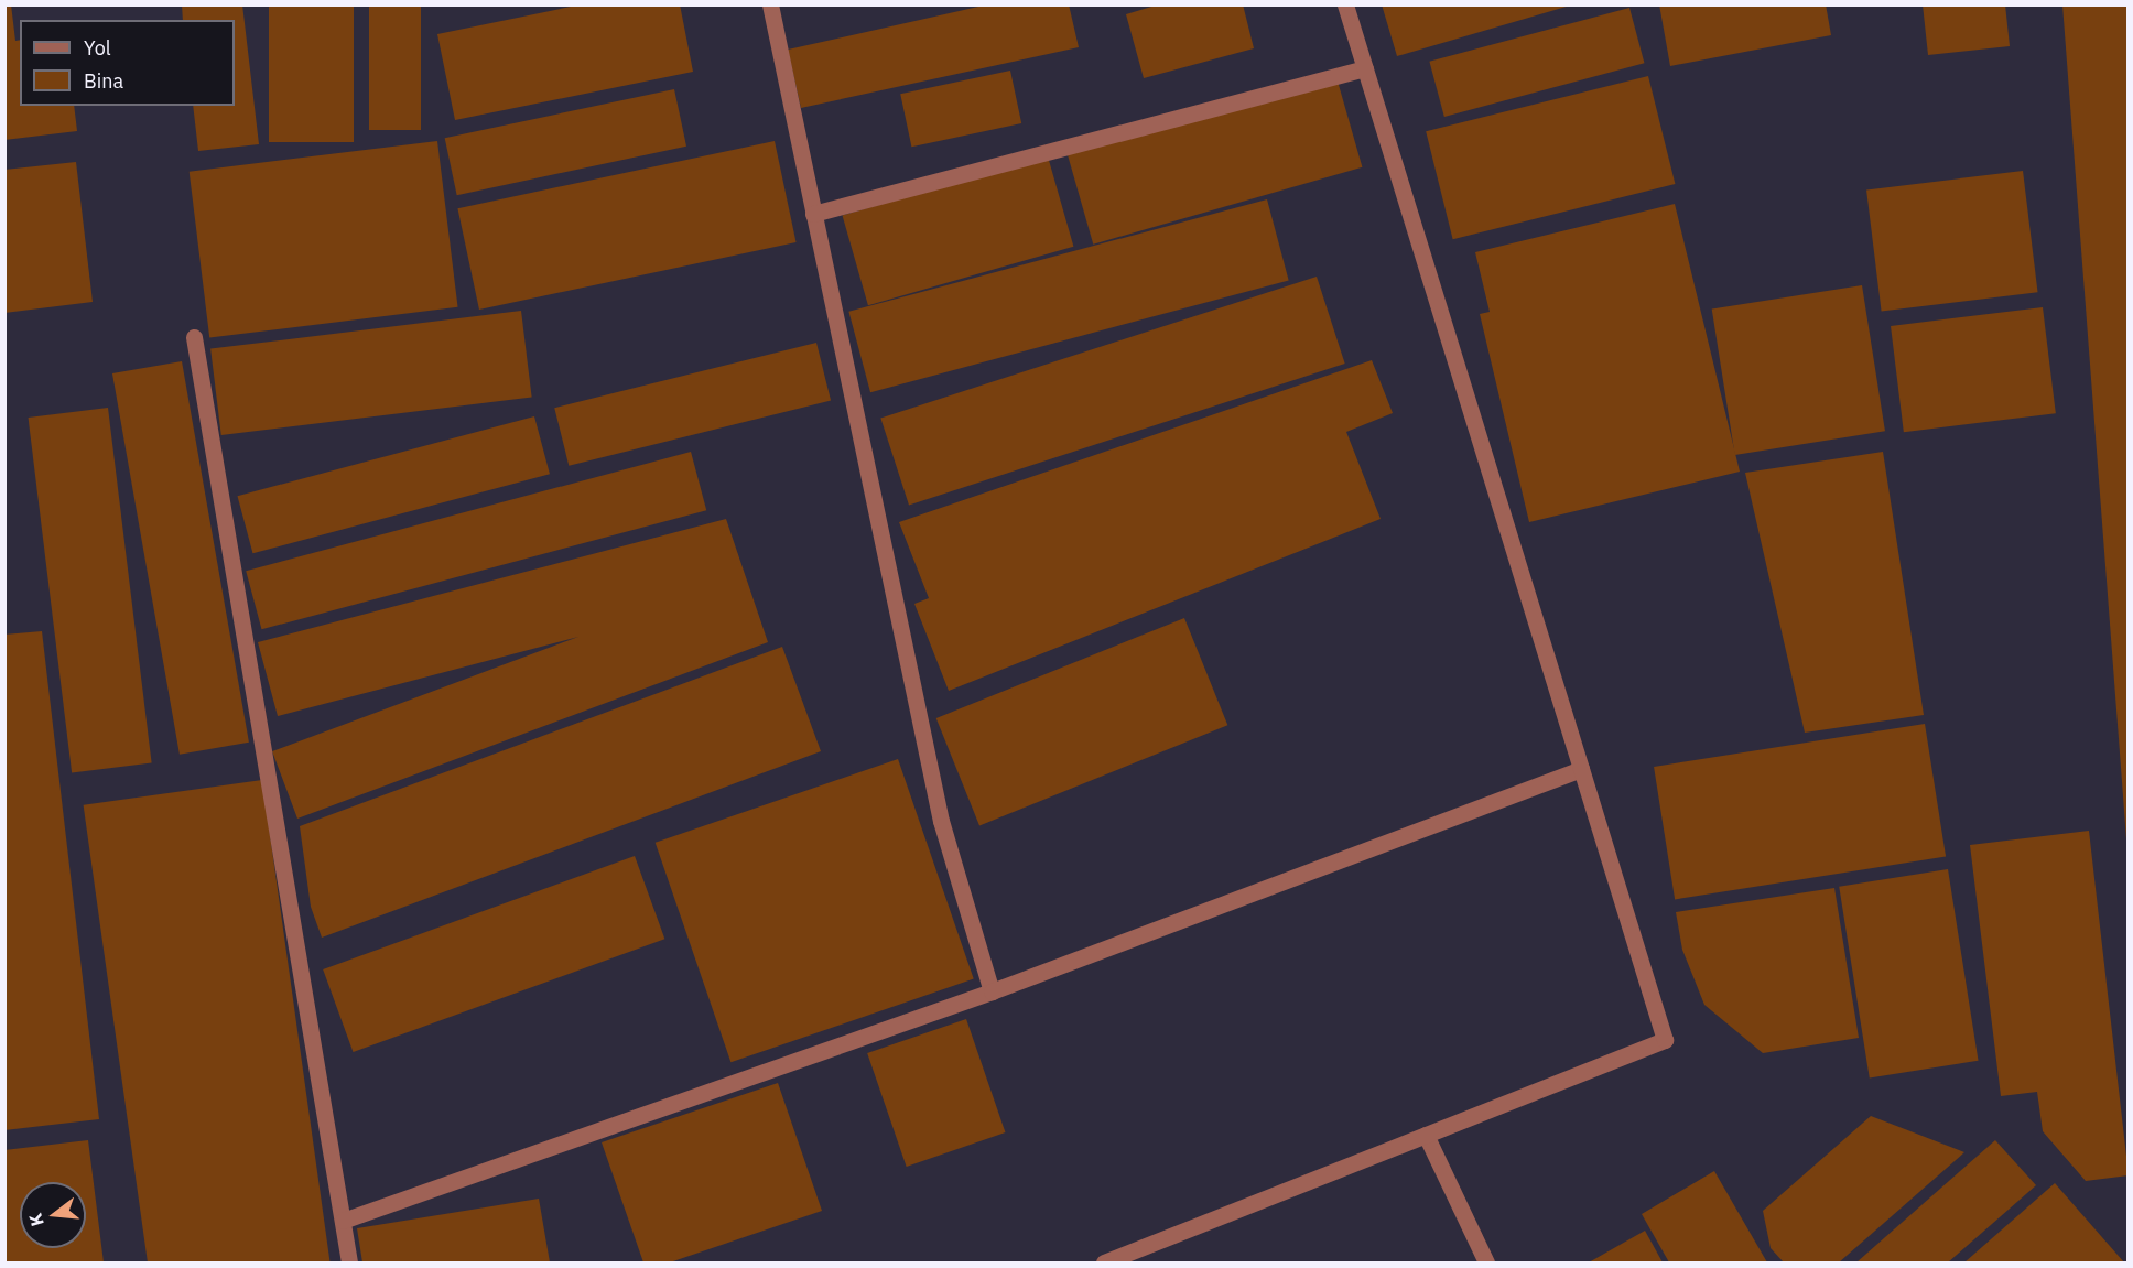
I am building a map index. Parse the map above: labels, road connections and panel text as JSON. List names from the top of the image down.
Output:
{
  "legend": ["Yol", "Bina"],
  "north": "left"
}
